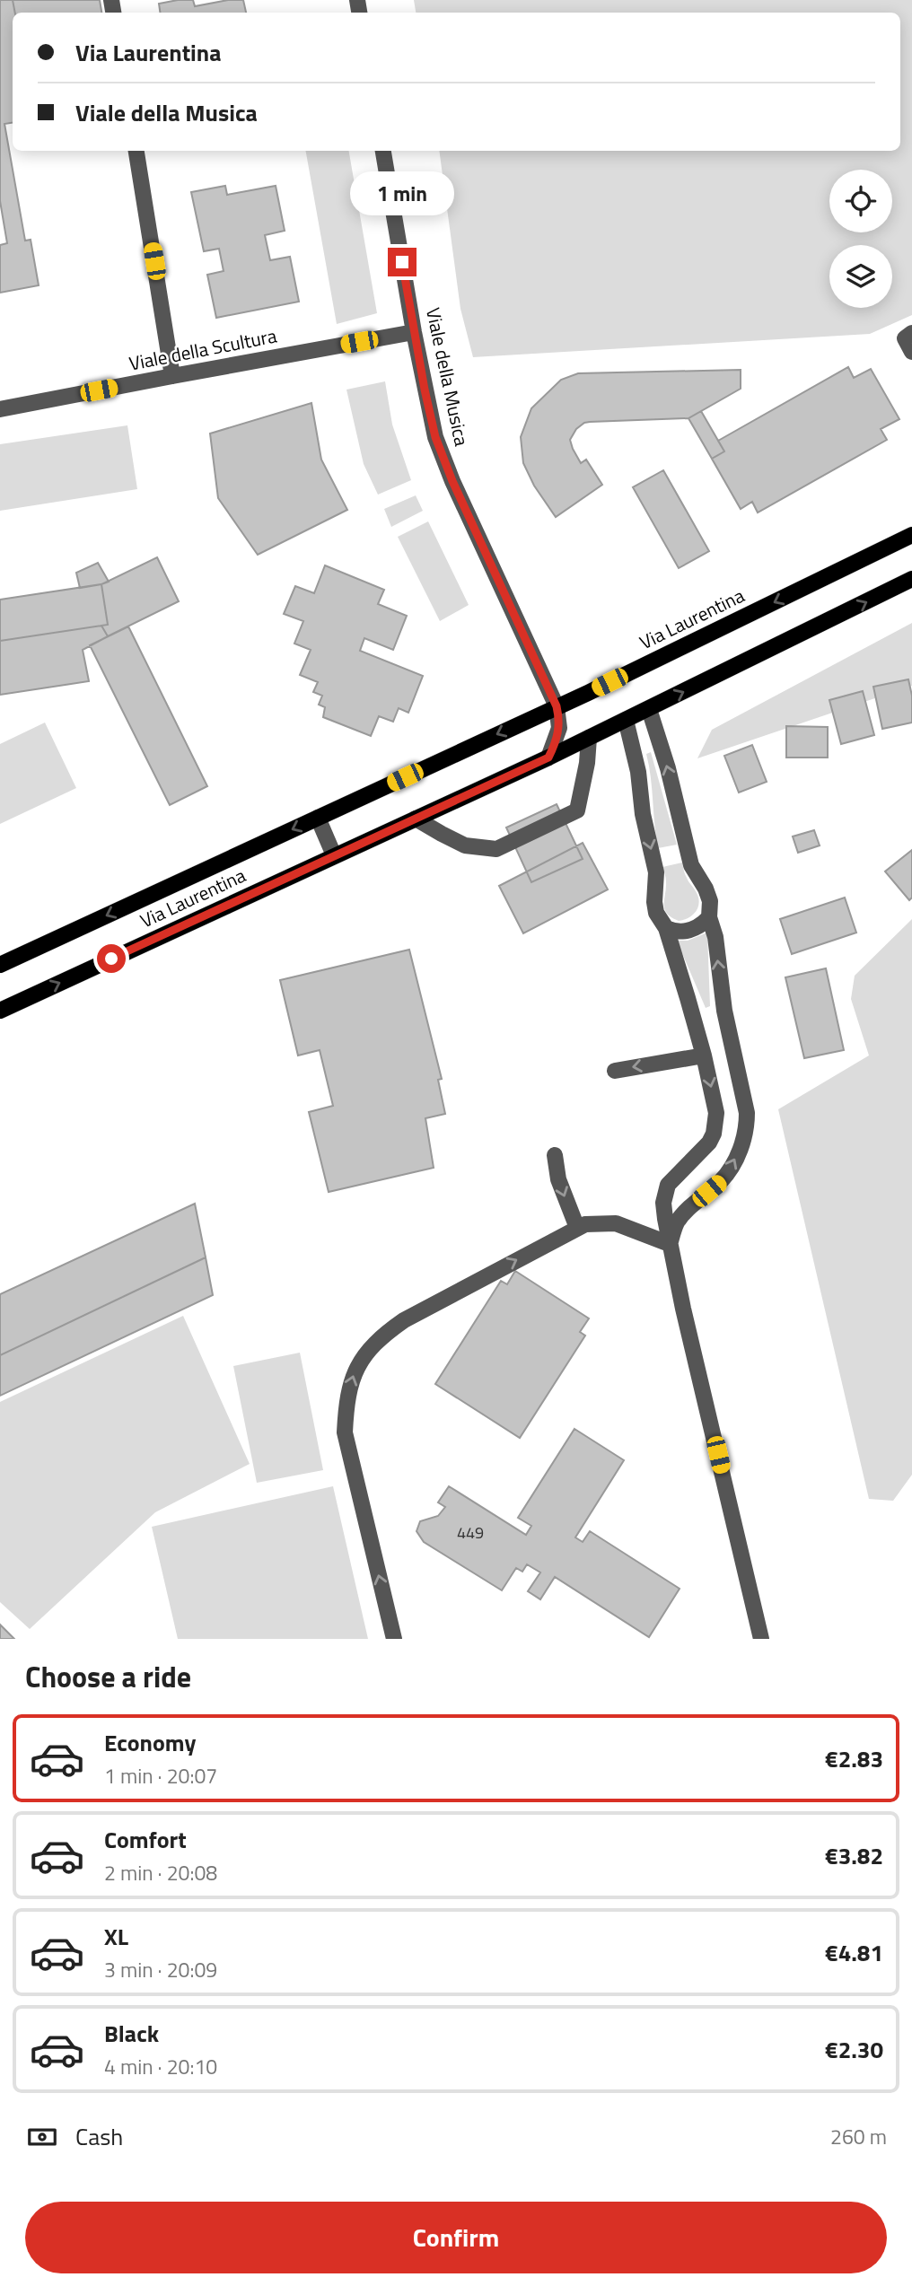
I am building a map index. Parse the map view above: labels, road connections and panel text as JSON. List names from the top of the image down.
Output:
{
  "streets": {
    "main road": ["Via Laurentina"],
    "street": ["Viale della Scultura", "Viale della Musica"]
  },
  "crossings": [
    ["Viale della Scultura", "Viale della Musica"],
    ["Viale della Musica", "Via Laurentina"]
  ],
  "house_numbers": ["449"],
  "page": {
    "banner": ["Via Laurentina", "Viale della Musica"],
    "bubble": "1 min",
    "heading": "Choose a ride",
    "list": [
      {
        "name": "Economy",
        "note": "1 min · 20:07",
        "value": "€2.83"
      },
      {
        "name": "Comfort",
        "note": "2 min · 20:08",
        "value": "€3.82"
      },
      {
        "name": "XL",
        "note": "3 min · 20:09",
        "value": "€4.81"
      },
      {
        "name": "Black",
        "note": "4 min · 20:10",
        "value": "€2.30"
      }
    ],
    "pay": ["Cash", "260 m"],
    "buttons": "Confirm"
  }
}
